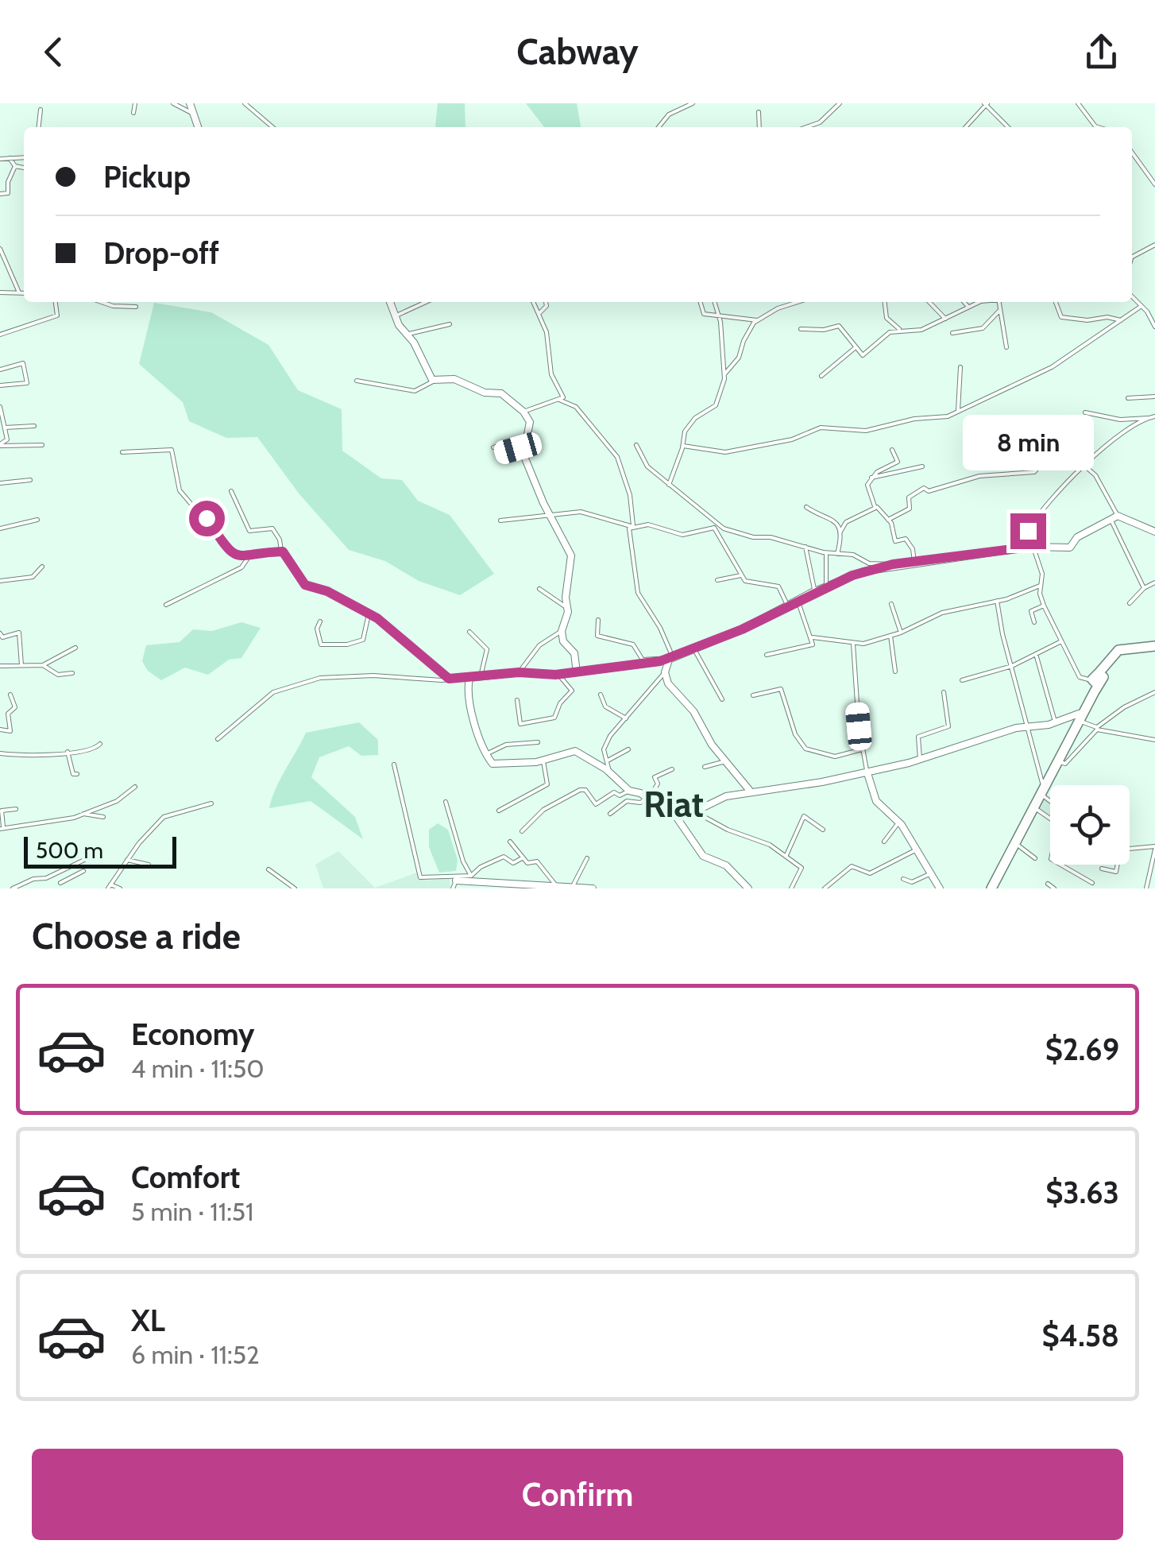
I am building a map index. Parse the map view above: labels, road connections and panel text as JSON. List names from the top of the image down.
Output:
{
  "districts": ["Riat"],
  "scale_bar": "500 m",
  "page": {
    "header": "Cabway",
    "banner": ["Pickup", "Drop-off"],
    "bubble": "8 min",
    "scale": "500 m",
    "heading": "Choose a ride",
    "list": [
      {
        "name": "Economy",
        "note": "4 min · 11:50",
        "value": "$2.69"
      },
      {
        "name": "Comfort",
        "note": "5 min · 11:51",
        "value": "$3.63"
      },
      {
        "name": "XL",
        "note": "6 min · 11:52",
        "value": "$4.58"
      }
    ],
    "buttons": "Confirm"
  }
}
